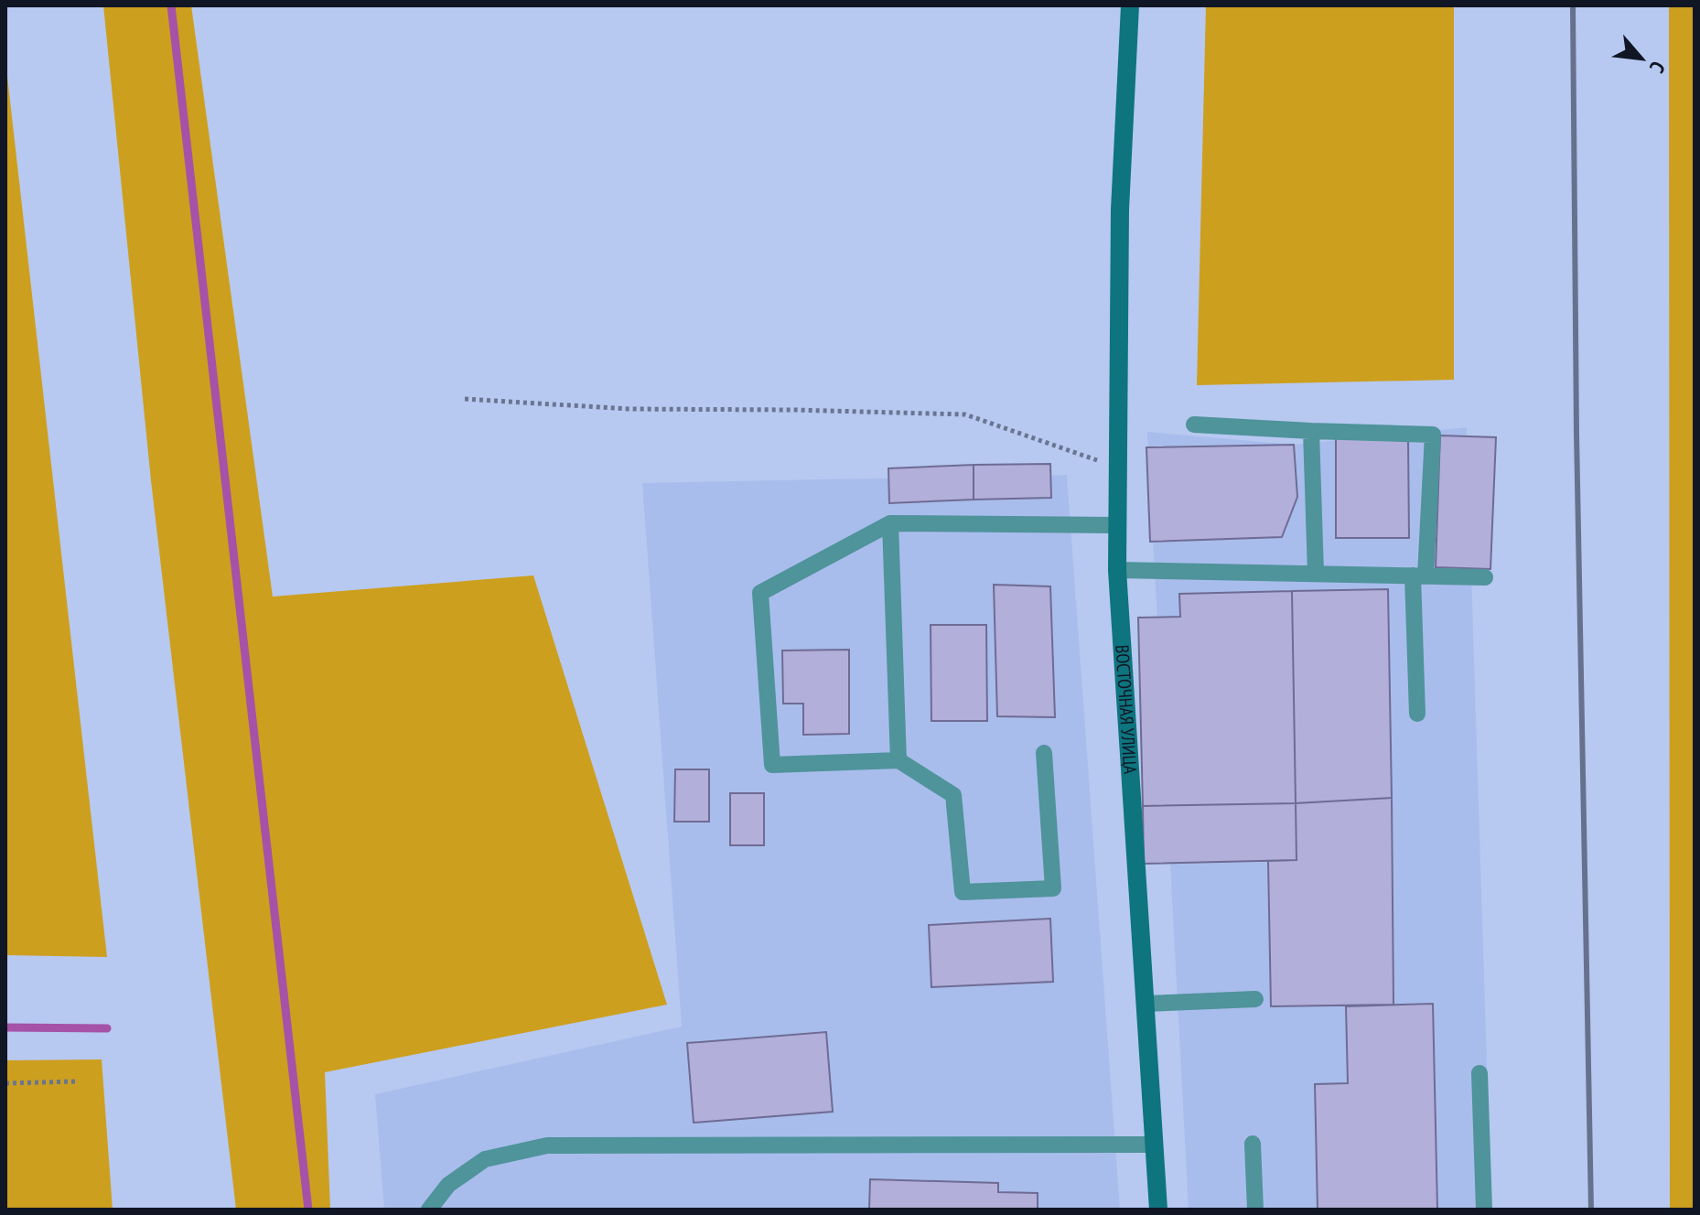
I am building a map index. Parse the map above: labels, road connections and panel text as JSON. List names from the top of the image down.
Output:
{
  "streets": {
    "street": ["ВОСТОЧНАЯ УЛИЦА"]
  },
  "north": "bottom right"
}
